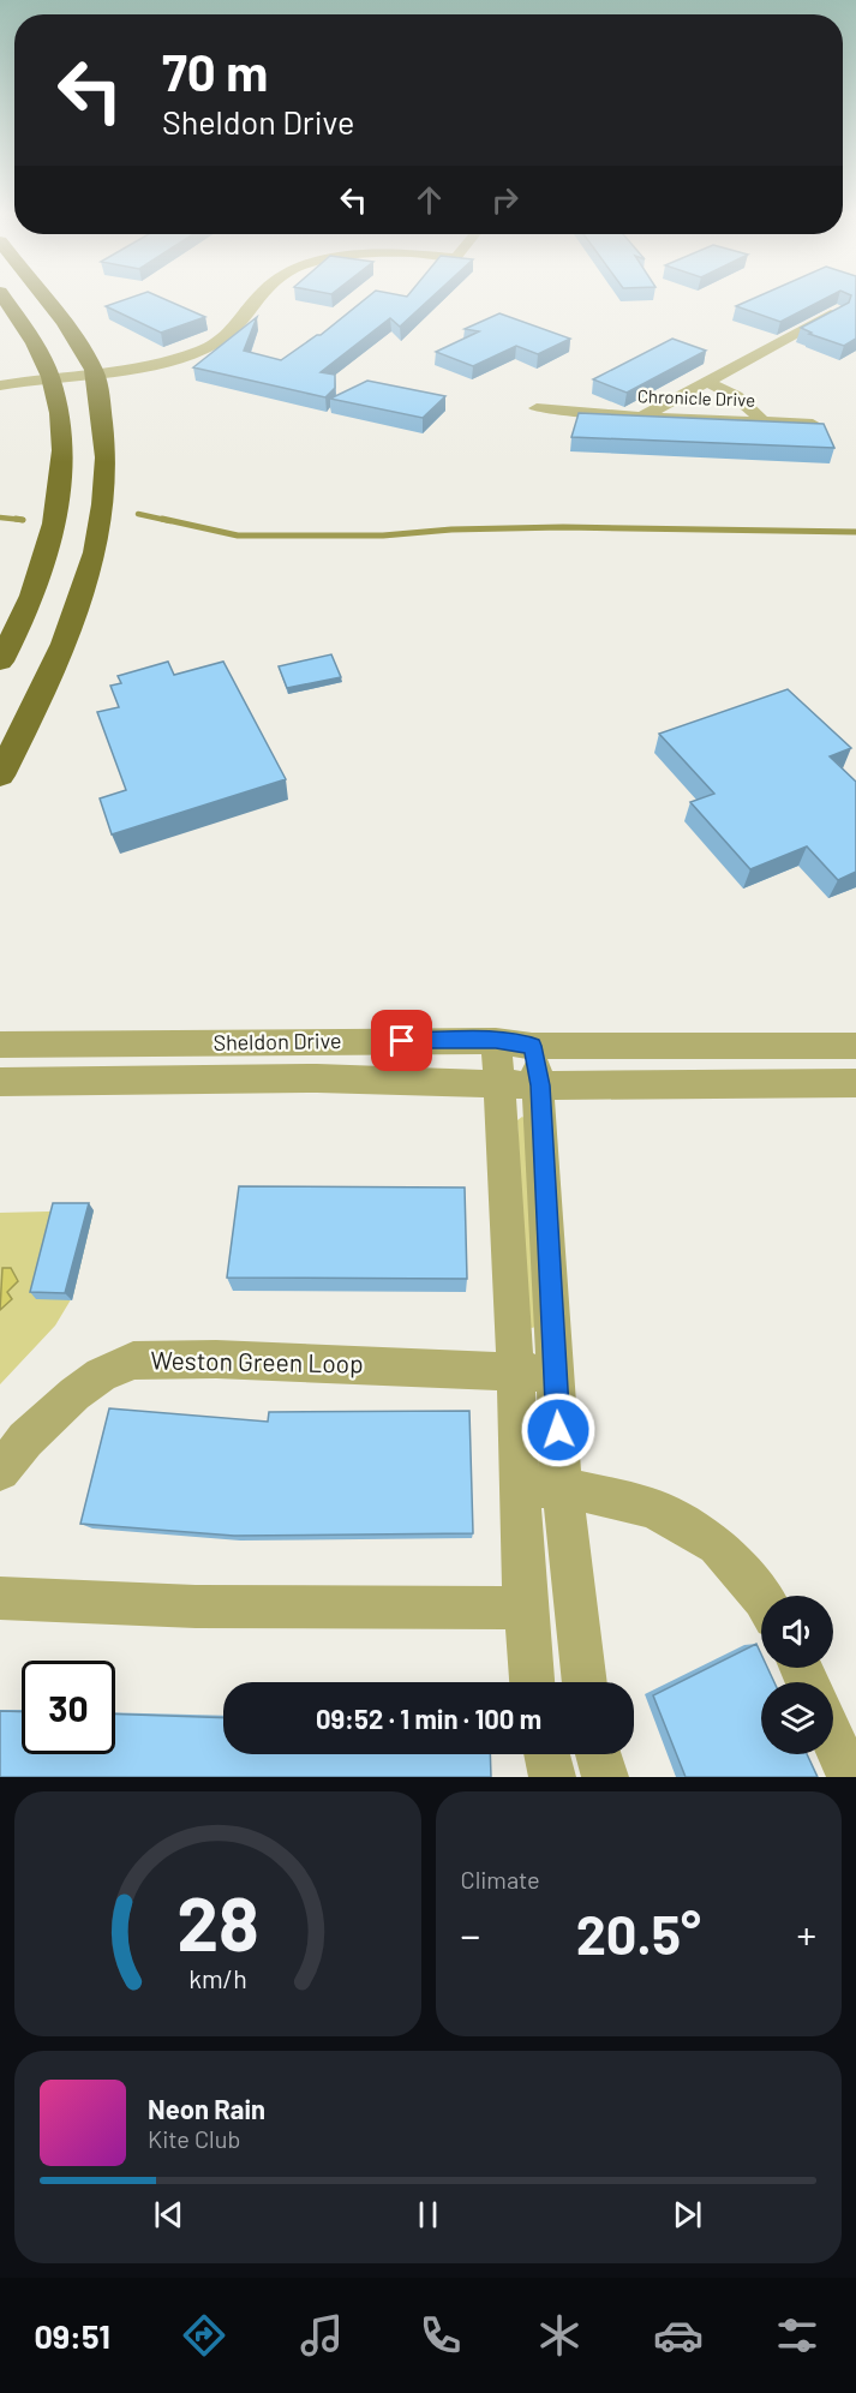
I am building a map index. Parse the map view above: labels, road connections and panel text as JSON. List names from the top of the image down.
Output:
{
  "streets": {
    "street": ["Chronicle Drive", "Sheldon Drive", "Weston Green Loop"]
  },
  "page": {
    "turn": ["70 m", "Sheldon Drive"],
    "limit": "30",
    "trip": "09:52 · 1 min · 100 m",
    "tile": "Climate",
    "heat": ["−", "20.5°", "+"],
    "song": ["Neon Rain", "Kite Club"],
    "tabs": "09:51",
    "gauge": ["28", "km/h"]
  }
}
